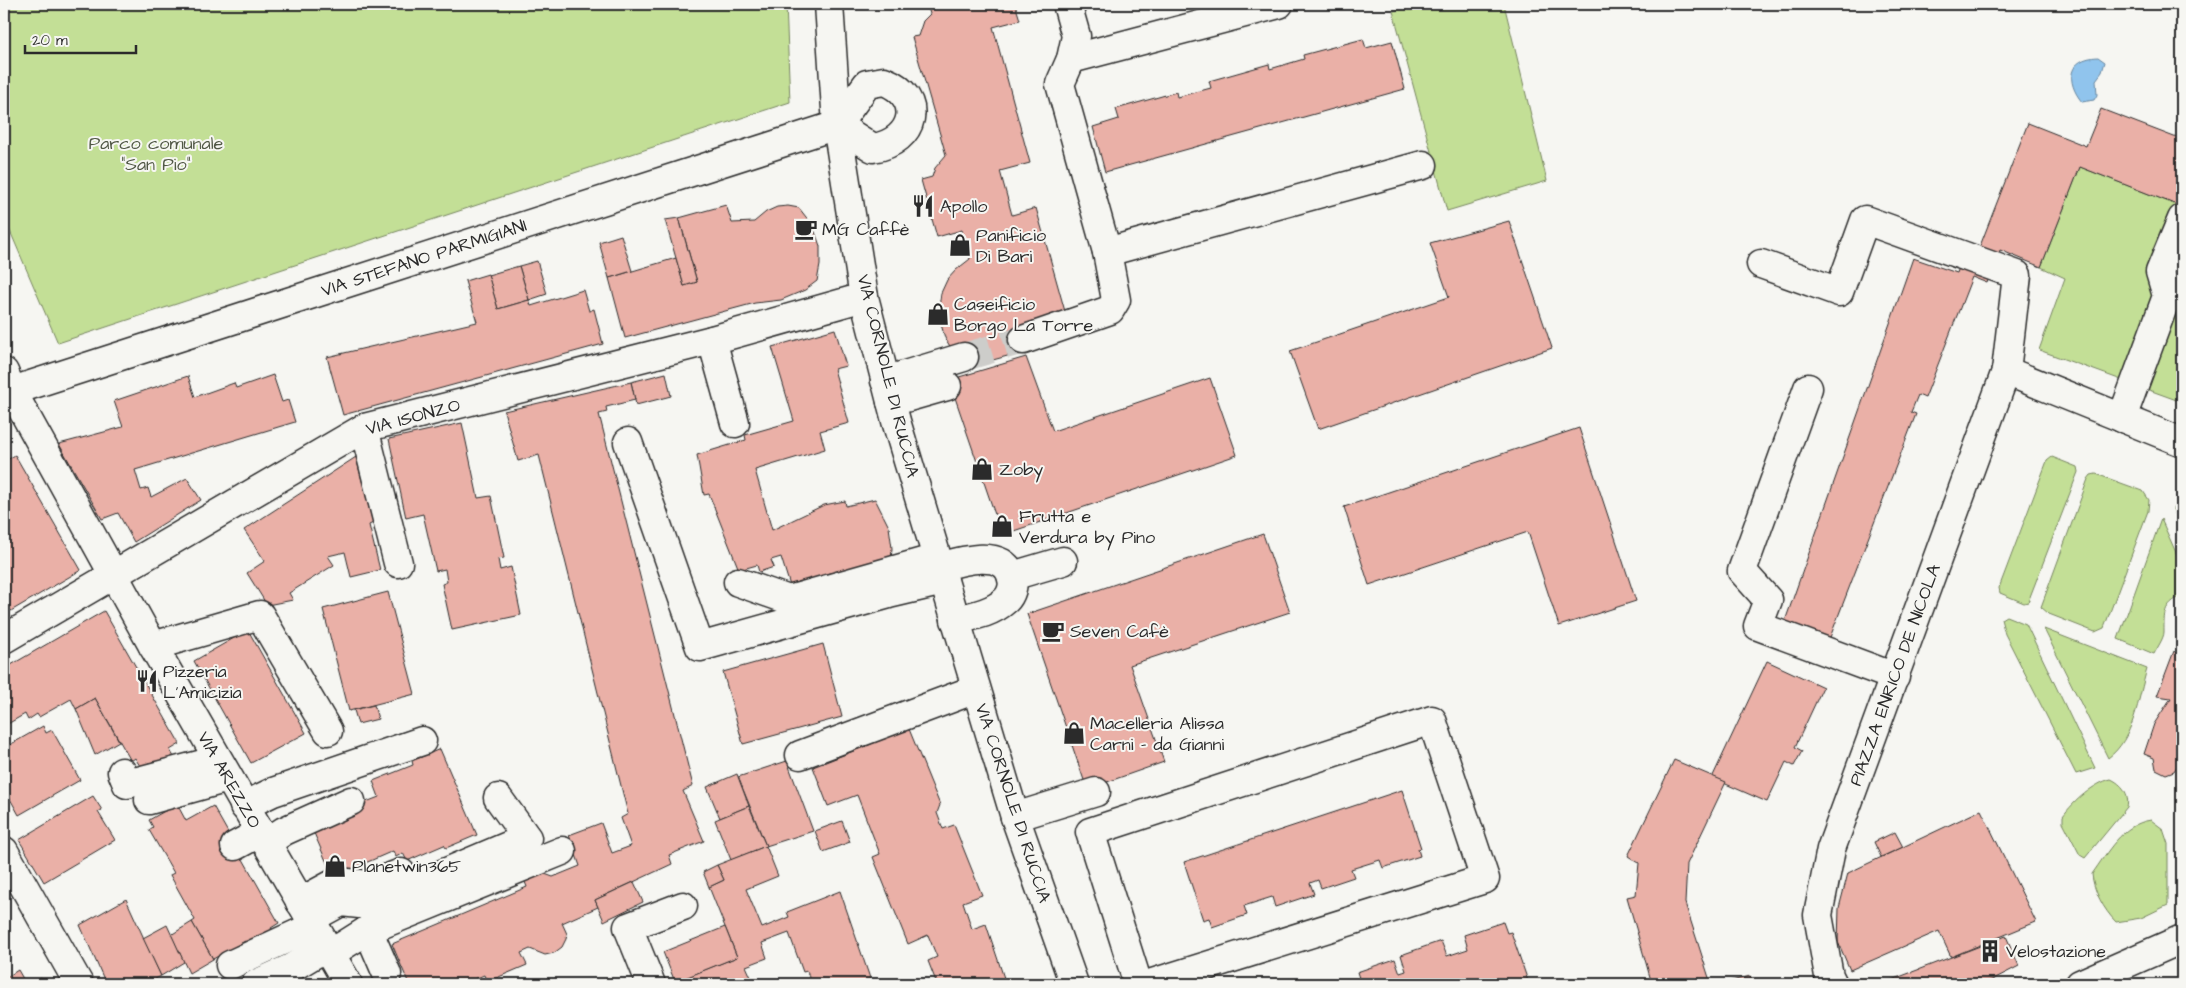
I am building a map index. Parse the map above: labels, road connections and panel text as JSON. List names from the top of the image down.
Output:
{
  "streets": {
    "street": [
      "VIA STEFANO PARMIGIANI",
      "VIA CORNOLE DI RUCCIA",
      "VIA ISONZO",
      "PIAZZA ENRICO DE NICOLA",
      "VIA AREZZO"
    ]
  },
  "crossings": [
    ["VIA STEFANO PARMIGIANI", "VIA CORNOLE DI RUCCIA"],
    ["VIA STEFANO PARMIGIANI", "VIA AREZZO"],
    ["VIA CORNOLE DI RUCCIA", "VIA ISONZO"],
    ["VIA ISONZO", "VIA AREZZO"]
  ],
  "parks": ["Parco comunale \"San Pio\""],
  "places": {
    "restaurant": ["Apollo", "Pizzeria L'Amicizia"],
    "cafe": ["MG Caffè", "Seven Cafè"],
    "shop": [
      "Panificio Di Bari",
      "Caseificio Borgo La Torre",
      "Zoby",
      "Frutta e Verdura by Pino",
      "Macelleria Alissa Carni - da Gianni",
      "Planetwin365"
    ],
    "building": ["Velostazione"]
  },
  "scale_bar": "20 m"
}
